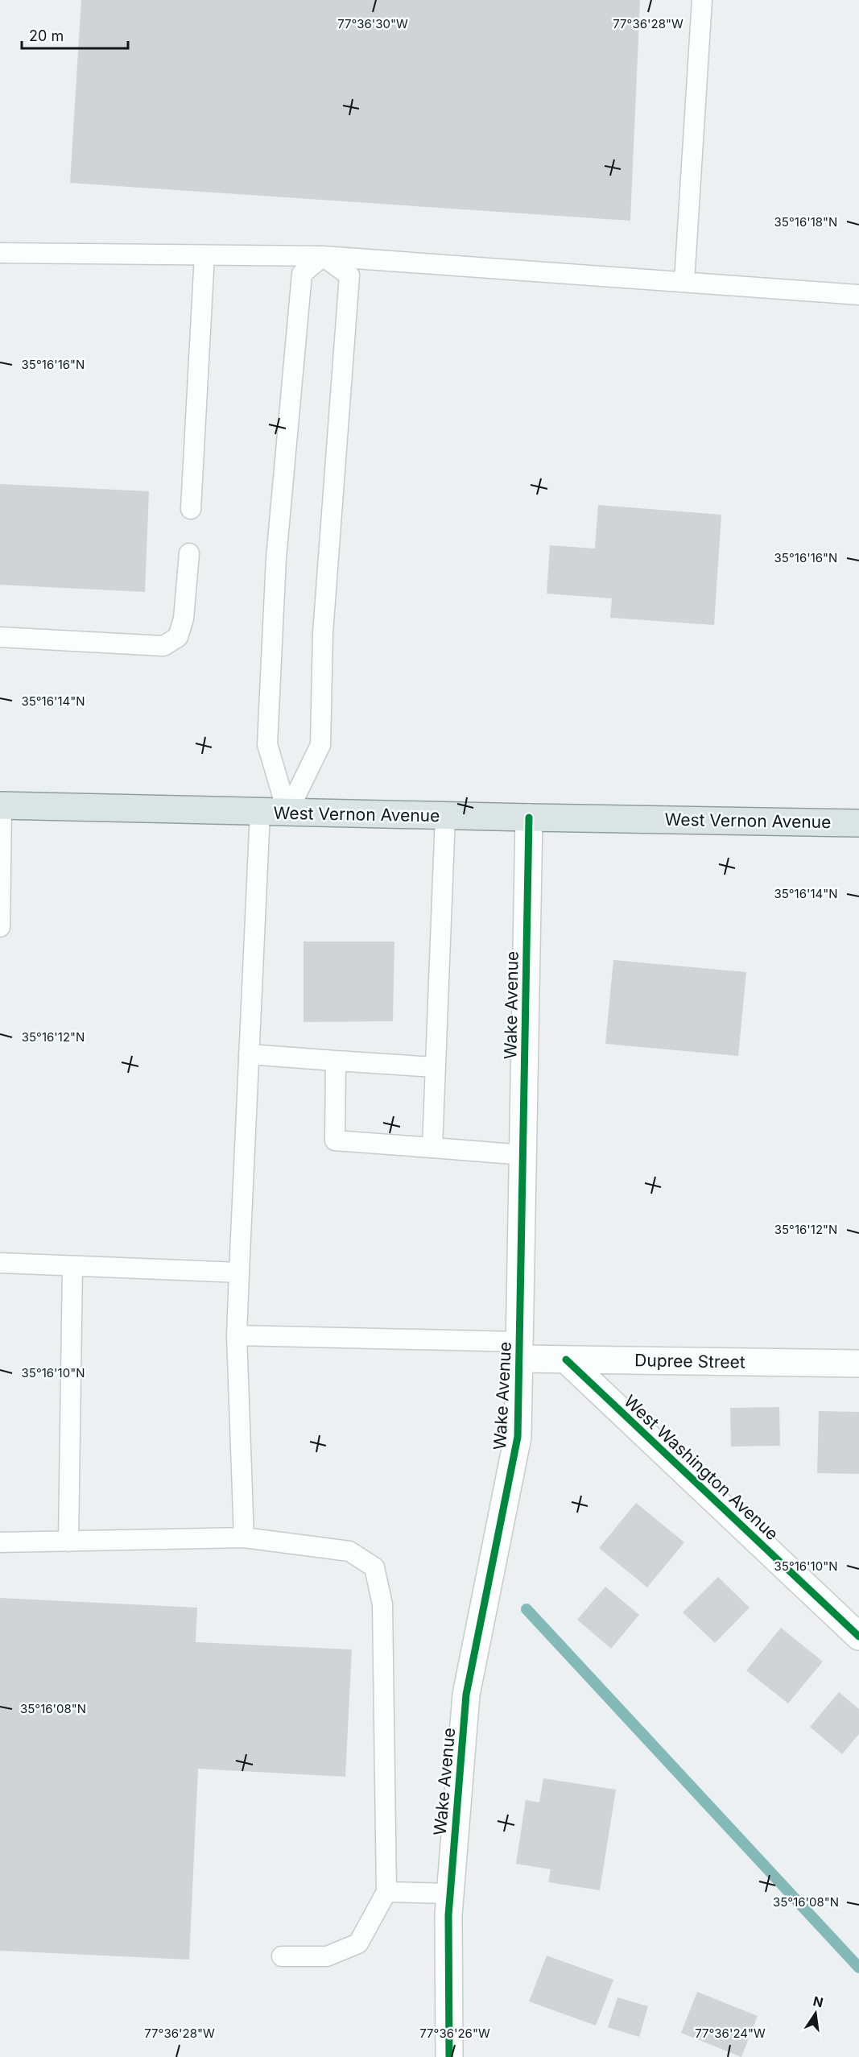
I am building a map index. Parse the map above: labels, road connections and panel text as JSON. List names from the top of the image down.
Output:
{
  "streets": {
    "main road": ["West Vernon Avenue"],
    "street": ["Wake Avenue", "Dupree Street", "West Washington Avenue"]
  },
  "crossings": [
    ["West Vernon Avenue", "Wake Avenue"],
    ["Wake Avenue", "Dupree Street"],
    ["Dupree Street", "West Washington Avenue"]
  ],
  "scale_bar": "20 m",
  "north": "top",
  "coordinates": [
    "77°36'30\"W",
    "77°36'28\"W",
    "35°16'18\"N",
    "35°16'16\"N",
    "35°16'14\"N",
    "35°16'12\"N",
    "35°16'10\"N",
    "35°16'08\"N",
    "77°36'26\"W",
    "77°36'24\"W"
  ]
}
